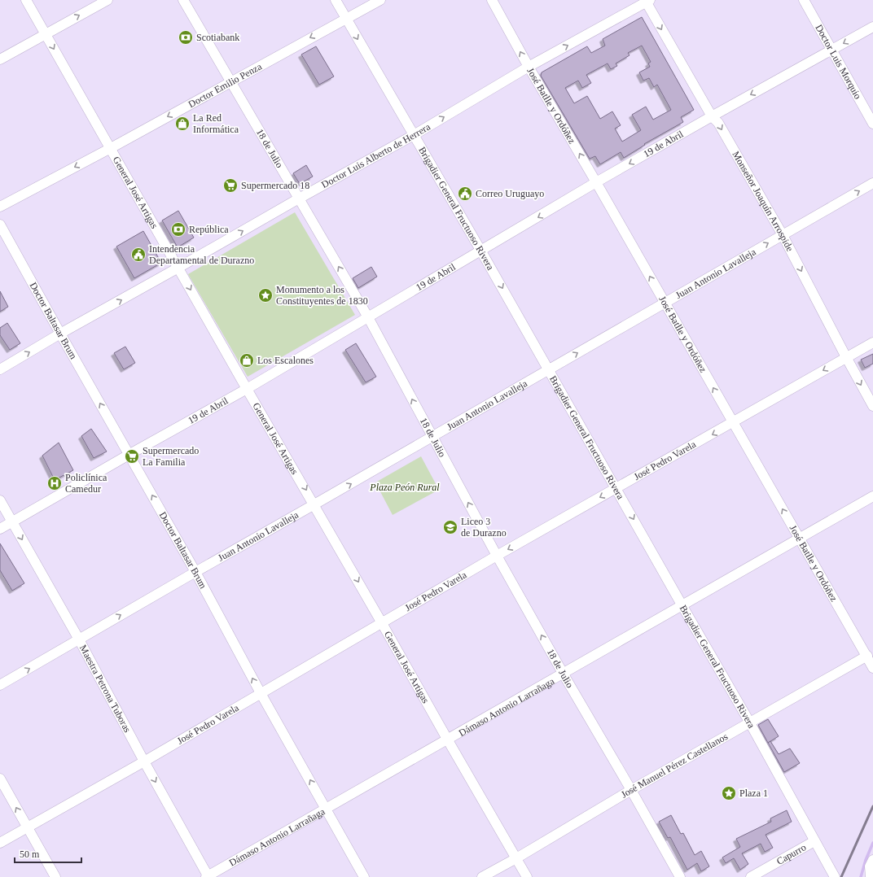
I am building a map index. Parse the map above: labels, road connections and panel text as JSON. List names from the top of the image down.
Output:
{
  "streets": {
    "street": [
      "Doctor Luis Morquio",
      "Doctor Emilio Penza",
      "José Batlle y Ordóñez",
      "19 de Abril",
      "18 de Julio",
      "Doctor Luis Alberto de Herrera",
      "General José Artigas",
      "Monseñor Joaquín Arrospide",
      "Brigadier General Fructuoso Rivera",
      "Juan Antonio Lavalleja",
      "Doctor Baltasar Brum",
      "José Pedro Varela",
      "Maestra Petrona Tuboras",
      "Dámaso Antonio Larrañaga",
      "José Manuel Pérez Castellanos",
      "Capurro"
    ]
  },
  "crossings": [
    ["Doctor Luis Morquio", "19 de Abril"],
    ["Doctor Emilio Penza", "18 de Julio"],
    ["Doctor Emilio Penza", "General José Artigas"],
    ["Doctor Emilio Penza", "Brigadier General Fructuoso Rivera"],
    ["José Batlle y Ordóñez", "19 de Abril"],
    ["José Batlle y Ordóñez", "Doctor Luis Alberto de Herrera"],
    ["José Batlle y Ordóñez", "Juan Antonio Lavalleja"],
    ["José Batlle y Ordóñez", "José Pedro Varela"],
    ["José Batlle y Ordóñez", "Dámaso Antonio Larrañaga"],
    ["José Batlle y Ordóñez", "José Manuel Pérez Castellanos"],
    ["19 de Abril", "18 de Julio"],
    ["19 de Abril", "General José Artigas"],
    ["19 de Abril", "Monseñor Joaquín Arrospide"],
    ["19 de Abril", "Brigadier General Fructuoso Rivera"],
    ["19 de Abril", "Doctor Baltasar Brum"],
    ["19 de Abril", "Maestra Petrona Tuboras"],
    ["18 de Julio", "Doctor Luis Alberto de Herrera"],
    ["18 de Julio", "Juan Antonio Lavalleja"],
    ["18 de Julio", "José Pedro Varela"],
    ["18 de Julio", "Dámaso Antonio Larrañaga"],
    ["18 de Julio", "José Manuel Pérez Castellanos"],
    ["Doctor Luis Alberto de Herrera", "General José Artigas"],
    ["Doctor Luis Alberto de Herrera", "Monseñor Joaquín Arrospide"],
    ["Doctor Luis Alberto de Herrera", "Brigadier General Fructuoso Rivera"],
    ["Doctor Luis Alberto de Herrera", "Doctor Baltasar Brum"],
    ["General José Artigas", "Juan Antonio Lavalleja"],
    ["General José Artigas", "José Pedro Varela"],
    ["General José Artigas", "Dámaso Antonio Larrañaga"],
    ["General José Artigas", "José Manuel Pérez Castellanos"],
    ["Monseñor Joaquín Arrospide", "Juan Antonio Lavalleja"],
    ["Monseñor Joaquín Arrospide", "José Pedro Varela"],
    ["Brigadier General Fructuoso Rivera", "Juan Antonio Lavalleja"],
    ["Brigadier General Fructuoso Rivera", "José Pedro Varela"],
    ["Brigadier General Fructuoso Rivera", "Dámaso Antonio Larrañaga"],
    ["Brigadier General Fructuoso Rivera", "José Manuel Pérez Castellanos"],
    ["Brigadier General Fructuoso Rivera", "Capurro"],
    ["Juan Antonio Lavalleja", "Doctor Baltasar Brum"],
    ["Juan Antonio Lavalleja", "Maestra Petrona Tuboras"],
    ["Doctor Baltasar Brum", "José Pedro Varela"],
    ["Doctor Baltasar Brum", "Dámaso Antonio Larrañaga"],
    ["José Pedro Varela", "Maestra Petrona Tuboras"],
    ["Maestra Petrona Tuboras", "Dámaso Antonio Larrañaga"]
  ],
  "one_way": [
    "Doctor Emilio Penza",
    "José Batlle y Ordóñez",
    "19 de Abril",
    "18 de Julio",
    "Doctor Luis Alberto de Herrera",
    "General José Artigas",
    "Monseñor Joaquín Arrospide",
    "Brigadier General Fructuoso Rivera",
    "Juan Antonio Lavalleja",
    "Doctor Baltasar Brum",
    "José Pedro Varela",
    "Maestra Petrona Tuboras"
  ],
  "parks": ["Plaza Peón Rural"],
  "places": {
    "bank": ["Scotiabank", "República"],
    "shop": ["La Red Informática", "Los Escalones"],
    "supermarket": ["Supermercado 18", "Supermercado La Familia"],
    "public building": ["Correo Uruguayo", "Intendencia Departamental de Durazno"],
    "place": ["Monumento a los Constituyentes de 1830", "Plaza 1"],
    "hospital": ["Policlínica Camedur"],
    "school or university": ["Liceo 3 de Durazno"]
  },
  "scale_bar": "50 m"
}
